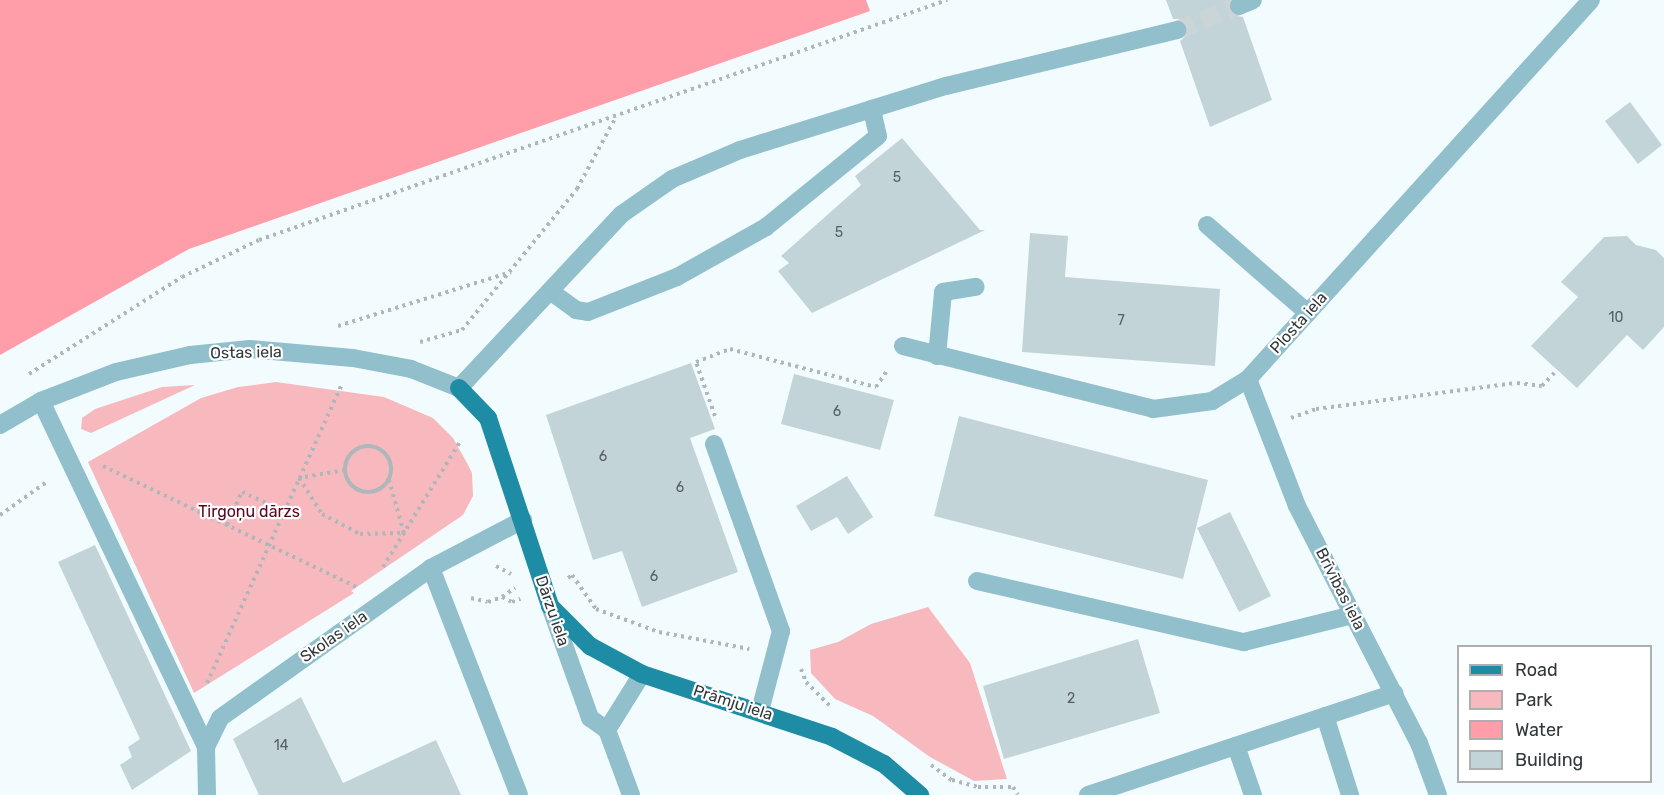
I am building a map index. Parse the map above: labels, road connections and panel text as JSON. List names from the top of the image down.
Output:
{
  "streets": {
    "main road": ["Ostas iela", "Dārzu iela", "Prāmju iela"],
    "street": ["Plosta iela", "Brīvības iela", "Skolas iela"]
  },
  "crossings": [
    ["Plosta iela", "Brīvības iela"],
    ["Ostas iela", "Dārzu iela"],
    ["Dārzu iela", "Skolas iela"],
    ["Dārzu iela", "Prāmju iela"]
  ],
  "parks": ["Tirgoņu dārzs"],
  "house_numbers": [
    "5",
    "5",
    "10",
    "7",
    "6",
    "6",
    "6",
    "6",
    "2",
    "14"
  ],
  "legend": [
    "Road",
    "Park",
    "Water",
    "Building"
  ]
}
